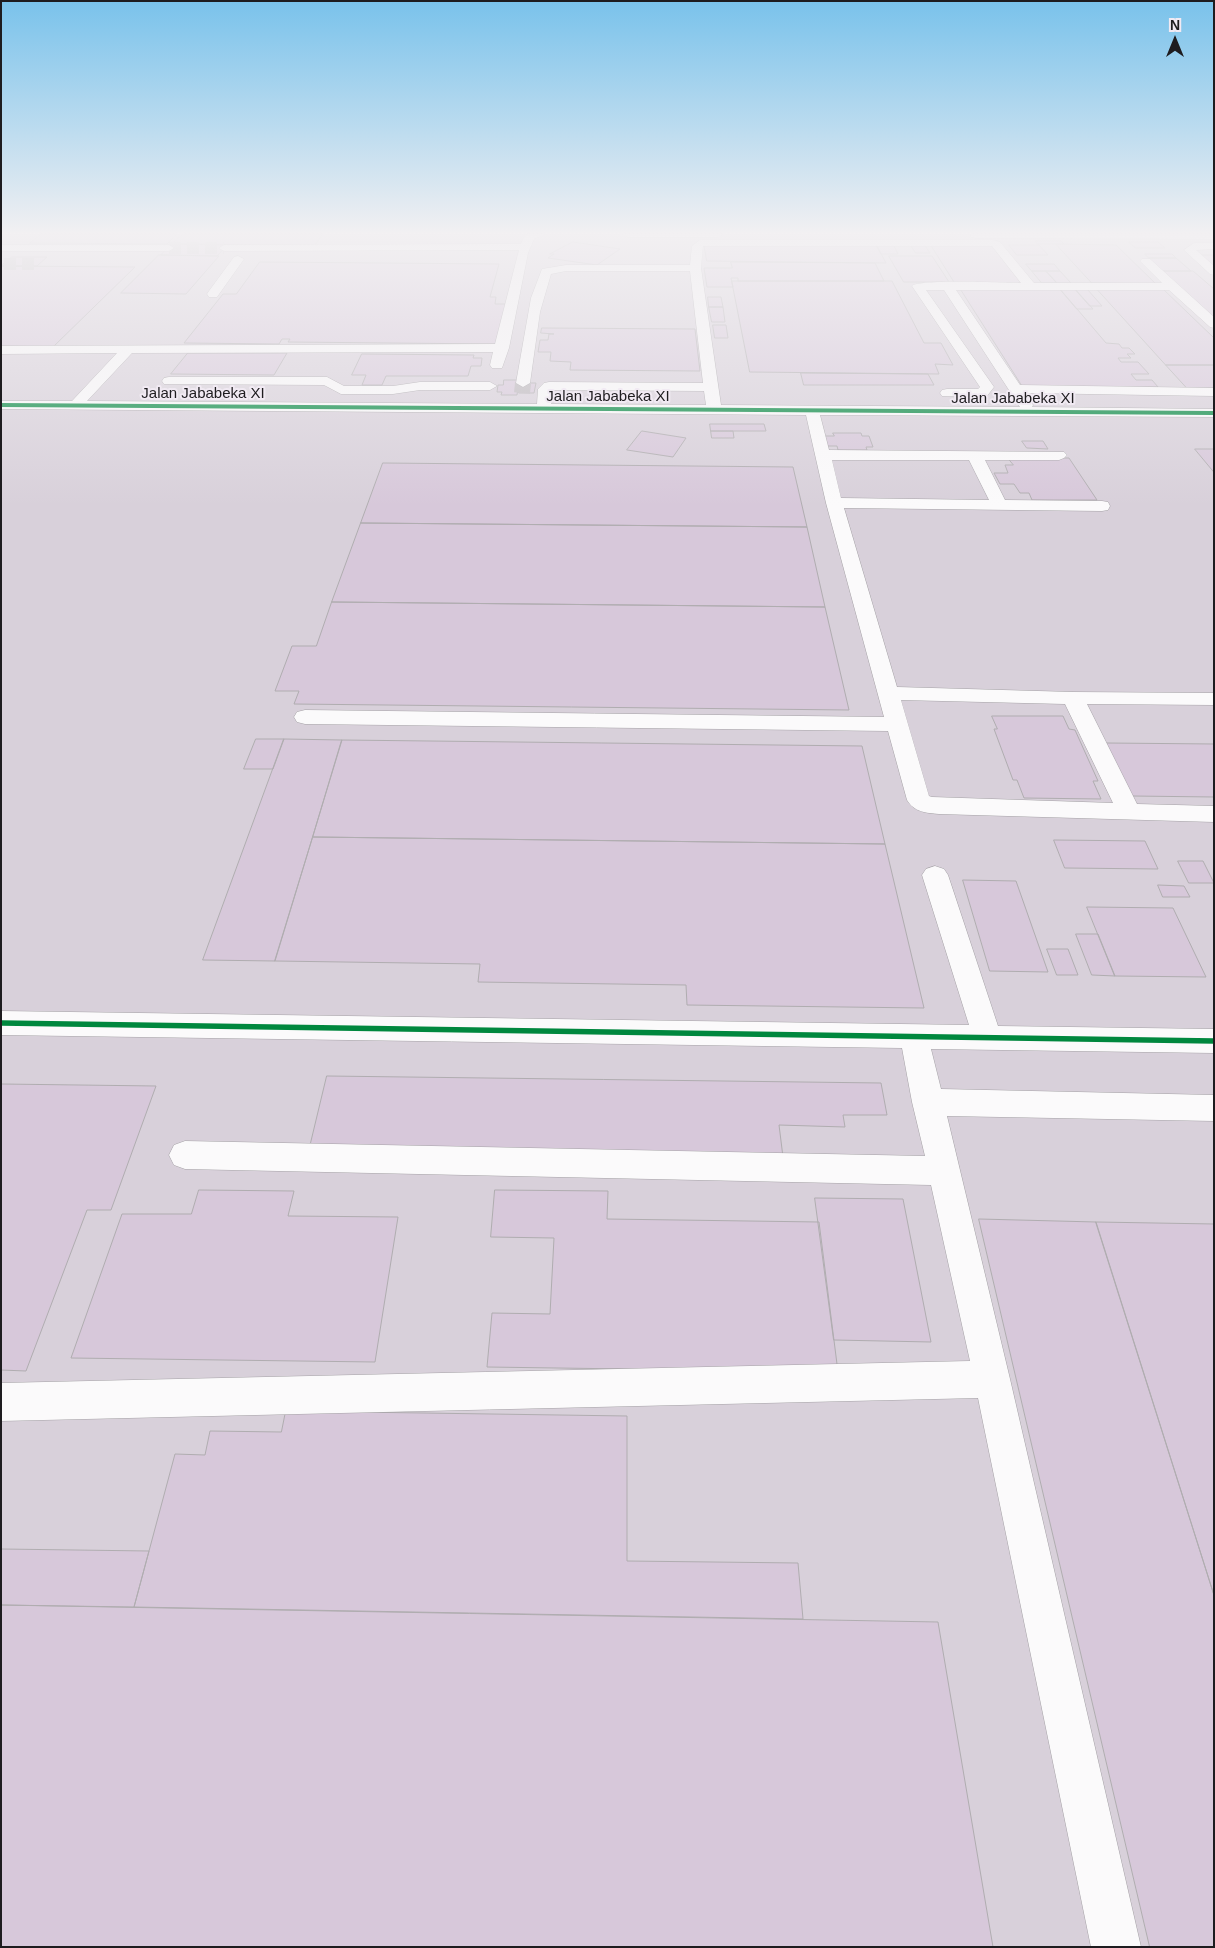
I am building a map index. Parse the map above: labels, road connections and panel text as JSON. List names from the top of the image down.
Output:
{
  "streets": {
    "street": ["Jalan Jababeka XI"]
  },
  "north": "top"
}
